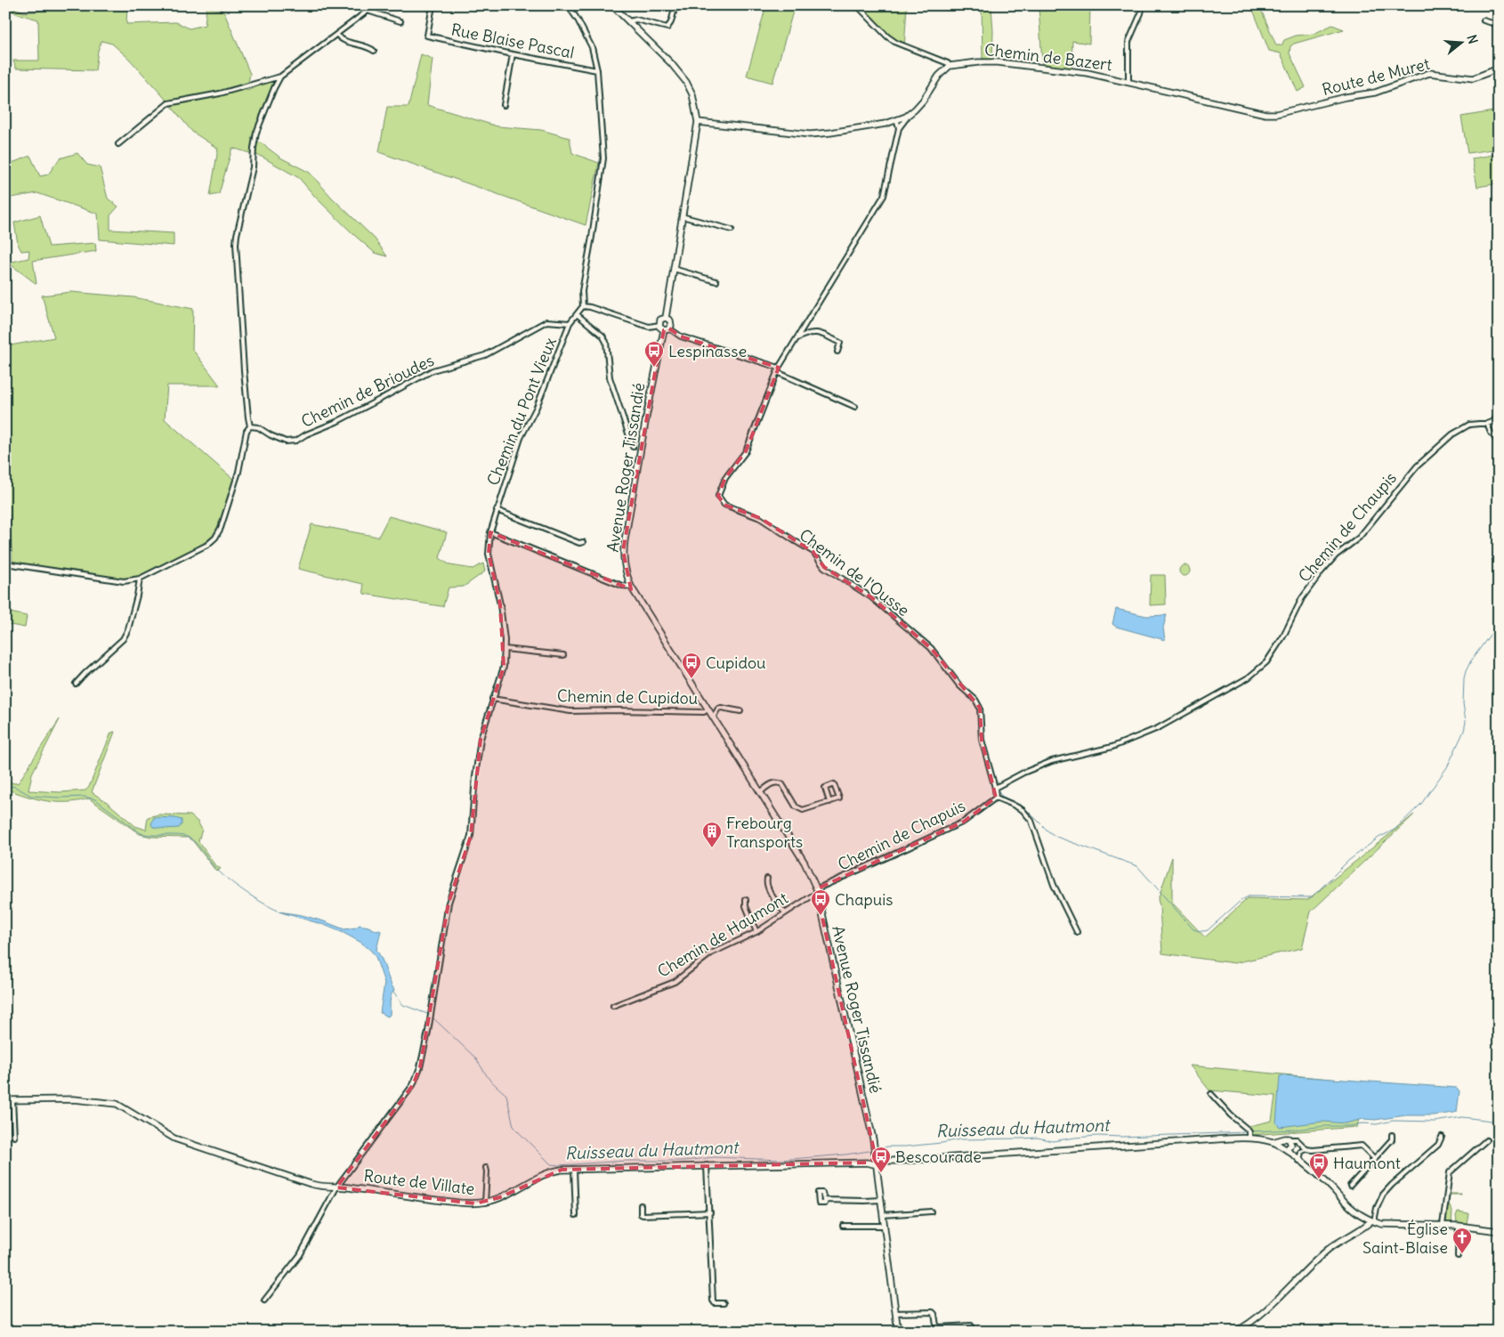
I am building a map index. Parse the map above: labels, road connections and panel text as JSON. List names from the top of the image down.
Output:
{
  "streets": {
    "street": [
      "Rue Blaise Pascal",
      "Chemin de Bazert",
      "Route de Muret",
      "Chemin de Brioudes",
      "Chemin du Pont Vieux",
      "Avenue Roger Tissandié",
      "Chemin de Chaupis",
      "Chemin de l'Ousse",
      "Chemin de Cupidou",
      "Chemin de Chapuis",
      "Chemin de Haumont",
      "Route de Villate"
    ]
  },
  "crossings": [
    ["Chemin de Bazert", "Route de Muret"],
    ["Chemin de Brioudes", "Chemin du Pont Vieux"],
    ["Chemin du Pont Vieux", "Chemin de Cupidou"],
    ["Chemin du Pont Vieux", "Route de Villate"],
    ["Avenue Roger Tissandié", "Chemin de Cupidou"],
    ["Avenue Roger Tissandié", "Chemin de Chapuis"],
    ["Avenue Roger Tissandié", "Chemin de Haumont"],
    ["Avenue Roger Tissandié", "Route de Villate"],
    ["Chemin de Chaupis", "Chemin de l'Ousse"],
    ["Chemin de l'Ousse", "Chemin de Chapuis"],
    ["Chemin de Chapuis", "Chemin de Haumont"]
  ],
  "water": ["Ruisseau du Hautmont"],
  "places": {
    "bus stop": [
      "Lespinasse",
      "Cupidou",
      "Chapuis",
      "Bescourade",
      "Haumont"
    ],
    "building": ["Frebourg Transports"],
    "church": ["Église Saint-Blaise"]
  },
  "north": "right"
}
